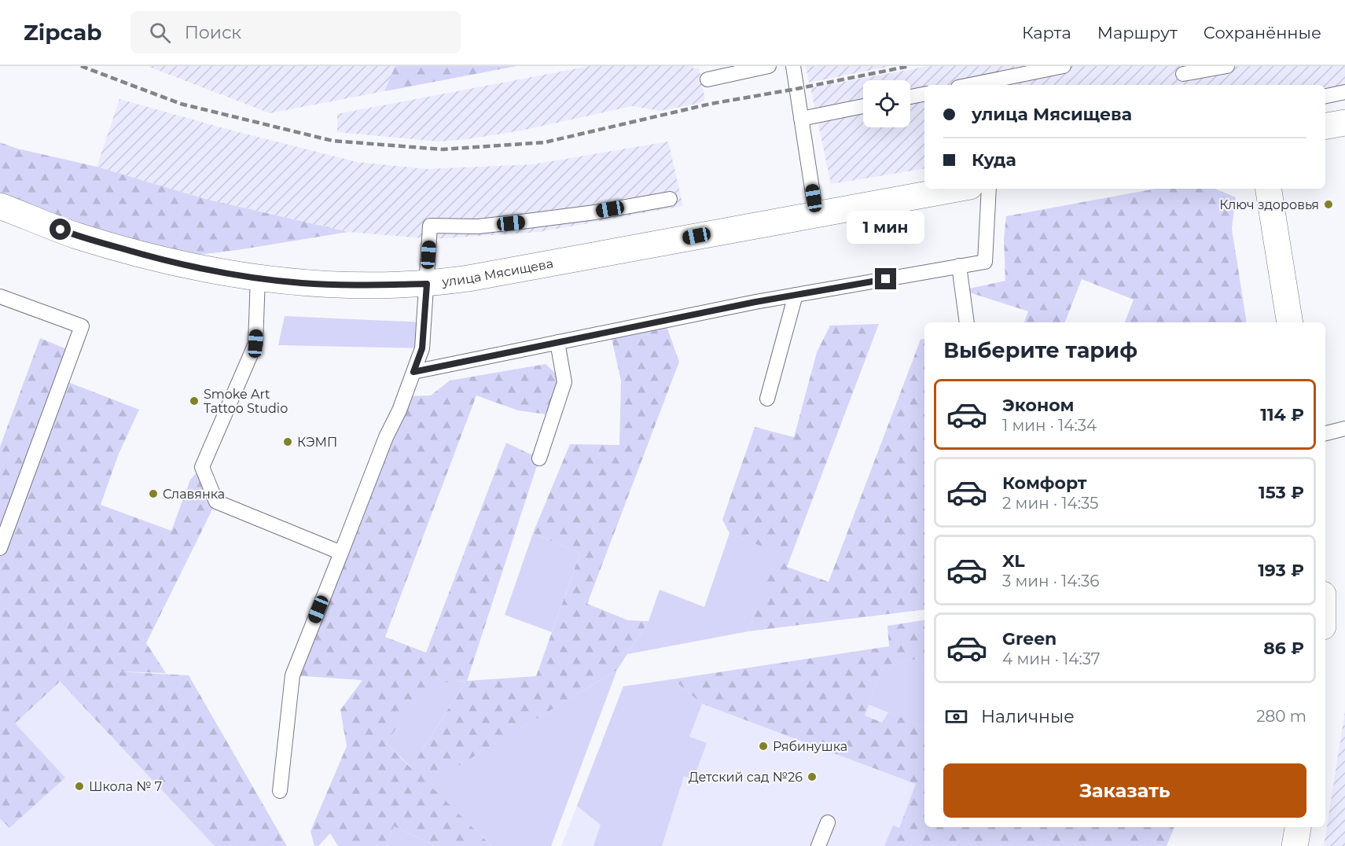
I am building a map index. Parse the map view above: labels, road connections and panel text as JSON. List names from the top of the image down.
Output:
{
  "streets": {
    "main road": ["улица Мясищева"]
  },
  "places": [
    "Ключ здоровья",
    "Smoke Art Tattoo Studio",
    "КЭМП",
    "Славянка",
    "Рябинушка",
    "Детский сад №26",
    "Школа № 7"
  ],
  "page": {
    "header": "Zipcab",
    "search": "Поиск",
    "nav": ["Карта", "Маршрут", "Сохранённые"],
    "banner": ["улица Мясищева", "Куда"],
    "bubble": "1 мин",
    "heading": "Выберите тариф",
    "list": [
      {
        "name": "Эконом",
        "note": "1 мин · 14:34",
        "value": "114 ₽"
      },
      {
        "name": "Комфорт",
        "note": "2 мин · 14:35",
        "value": "153 ₽"
      },
      {
        "name": "XL",
        "note": "3 мин · 14:36",
        "value": "193 ₽"
      },
      {
        "name": "Green",
        "note": "4 мин · 14:37",
        "value": "86 ₽"
      }
    ],
    "pay": ["Наличные", "280 m"],
    "buttons": "Заказать"
  }
}
